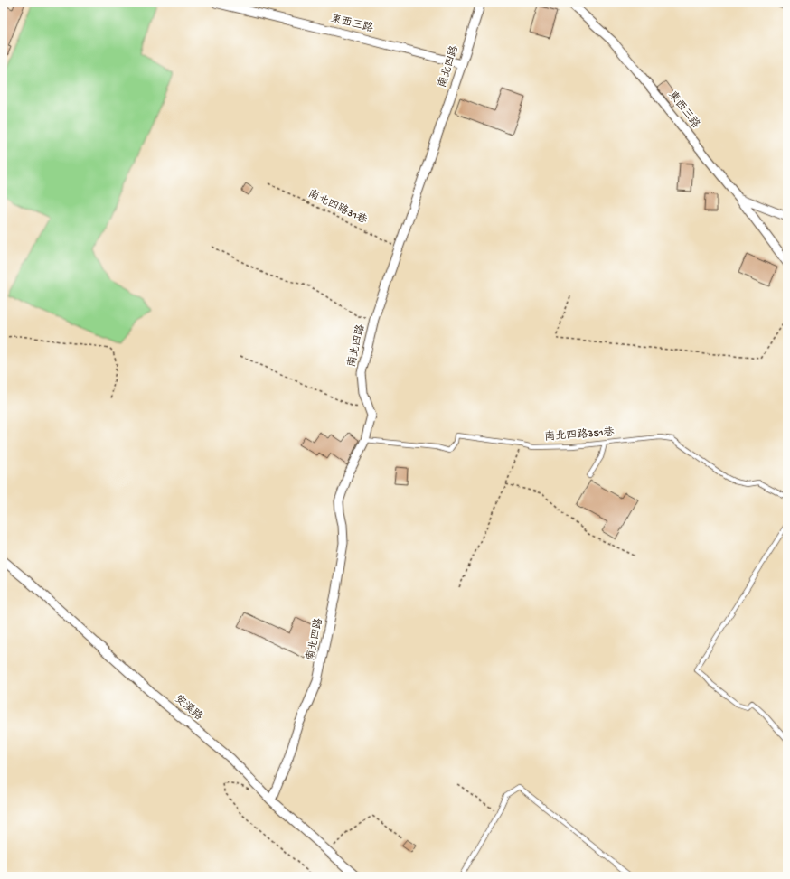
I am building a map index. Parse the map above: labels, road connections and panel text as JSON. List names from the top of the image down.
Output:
{
  "streets": {
    "street": ["東西三路", "南北四路", "安溪路"],
    "lane": ["南北四路351巷"],
    "path": ["南北四路31巷"]
  },
  "crossings": [
    ["東西三路", "南北四路"],
    ["南北四路", "南北四路31巷"],
    ["南北四路", "南北四路351巷"],
    ["南北四路", "安溪路"]
  ]
}
